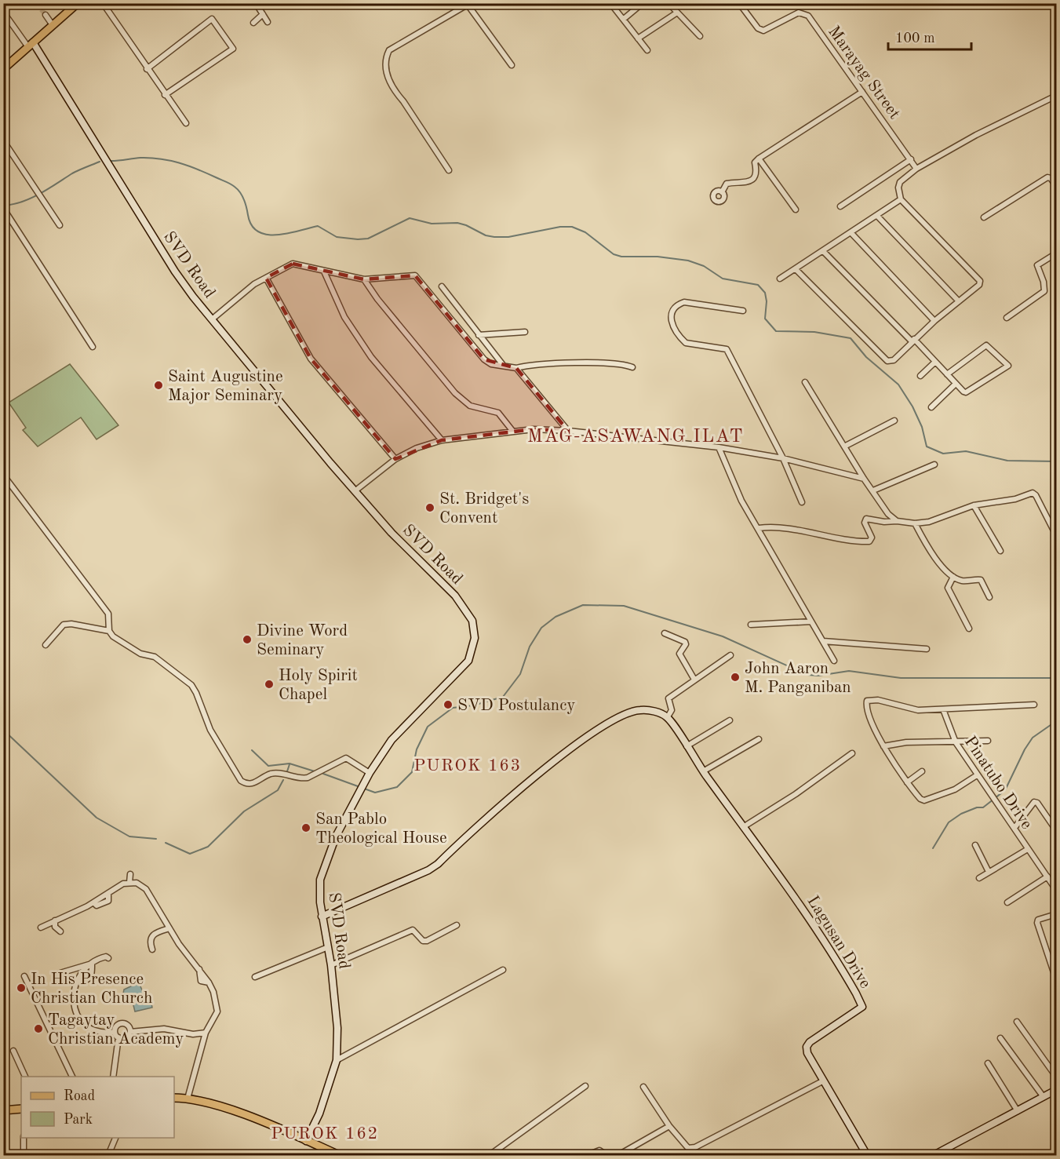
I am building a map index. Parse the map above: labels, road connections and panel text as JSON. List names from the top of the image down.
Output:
{
  "streets": {
    "main road": ["SVD Road", "Lagusan Drive"],
    "street": ["Marayag Street", "Pinatubo Drive"]
  },
  "districts": ["MAG-ASAWANG ILAT", "PUROK 163", "PUROK 162"],
  "places": [
    "Saint Augustine Major Seminary",
    "St. Bridget's Convent",
    "Divine Word Seminary",
    "John Aaron M. Panganiban",
    "Holy Spirit Chapel",
    "SVD Postulancy",
    "San Pablo Theological House",
    "In His Presence Christian Church",
    "Tagaytay Christian Academy"
  ],
  "legend": ["Road", "Park"],
  "scale_bar": "100 m"
}
